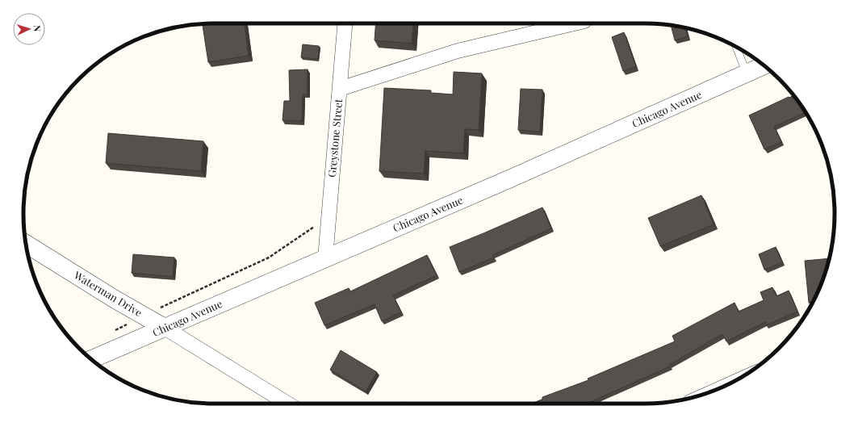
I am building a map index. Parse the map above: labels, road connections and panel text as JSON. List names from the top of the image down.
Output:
{
  "streets": {
    "street": ["Chicago Avenue", "Greystone Street", "Waterman Drive"]
  },
  "crossings": [
    ["Chicago Avenue", "Greystone Street"],
    ["Chicago Avenue", "Waterman Drive"]
  ],
  "north": "right"
}
